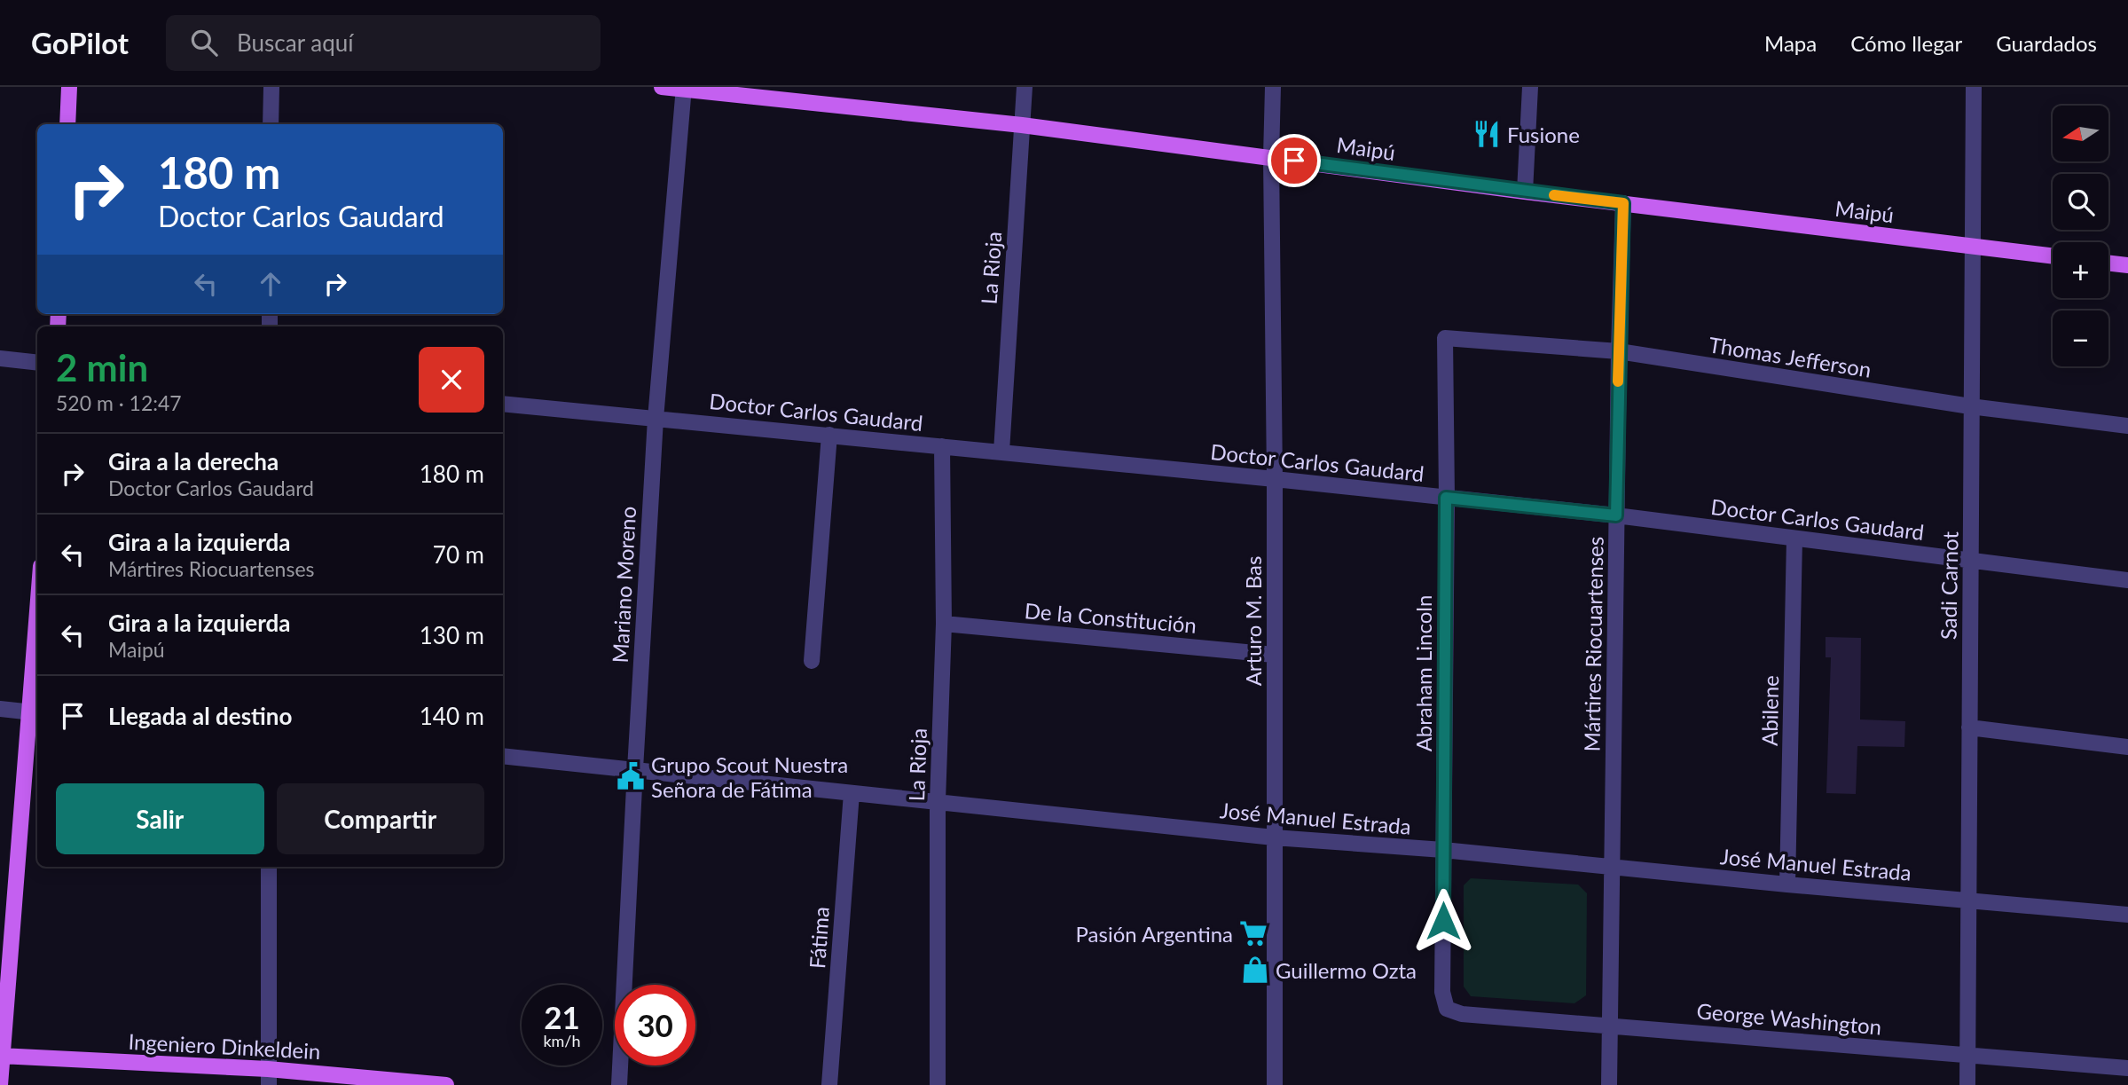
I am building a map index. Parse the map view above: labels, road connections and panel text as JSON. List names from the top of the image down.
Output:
{
  "streets": {
    "main road": ["Maipú", "Ingeniero Dinkeldein"],
    "street": [
      "La Rioja",
      "Thomas Jefferson",
      "Doctor Carlos Gaudard",
      "Mariano Moreno",
      "Sadi Carnot",
      "De la Constitución",
      "Arturo M. Bas",
      "Mártires Riocuartenses",
      "Abraham Lincoln",
      "Abilene",
      "José Manuel Estrada",
      "Fátima",
      "George Washington"
    ]
  },
  "crossings": [
    ["Maipú", "La Rioja"],
    ["Maipú", "Mariano Moreno"],
    ["Maipú", "Sadi Carnot"],
    ["Maipú", "Arturo M. Bas"],
    ["Maipú", "Mártires Riocuartenses"],
    ["La Rioja", "Doctor Carlos Gaudard"],
    ["La Rioja", "De la Constitución"],
    ["La Rioja", "José Manuel Estrada"],
    ["Thomas Jefferson", "Sadi Carnot"],
    ["Thomas Jefferson", "Mártires Riocuartenses"],
    ["Thomas Jefferson", "Abraham Lincoln"],
    ["Doctor Carlos Gaudard", "Mariano Moreno"],
    ["Doctor Carlos Gaudard", "Sadi Carnot"],
    ["Doctor Carlos Gaudard", "Arturo M. Bas"],
    ["Doctor Carlos Gaudard", "Mártires Riocuartenses"],
    ["Doctor Carlos Gaudard", "Abraham Lincoln"],
    ["Doctor Carlos Gaudard", "Abilene"],
    ["Mariano Moreno", "José Manuel Estrada"],
    ["Sadi Carnot", "José Manuel Estrada"],
    ["Sadi Carnot", "George Washington"],
    ["De la Constitución", "Arturo M. Bas"],
    ["Arturo M. Bas", "José Manuel Estrada"],
    ["Mártires Riocuartenses", "José Manuel Estrada"],
    ["Mártires Riocuartenses", "George Washington"],
    ["Abraham Lincoln", "José Manuel Estrada"],
    ["Abraham Lincoln", "George Washington"],
    ["Abilene", "José Manuel Estrada"],
    ["José Manuel Estrada", "Fátima"]
  ],
  "places": {
    "restaurant": ["Fusione"],
    "public building": ["Grupo Scout Nuestra Señora de Fátima"],
    "supermarket": ["Pasión Argentina"],
    "shop": ["Guillermo Ozta"]
  },
  "north": "left",
  "page": {
    "header": "GoPilot",
    "search": "Buscar aquí",
    "nav": ["Mapa", "Cómo llegar", "Guardados"],
    "map_buttons": ["+", "−"],
    "turn": ["180 m", "Doctor Carlos Gaudard"],
    "heading": ["2 min", "520 m · 12:47"],
    "list": [
      {
        "name": "Gira a la derecha",
        "note": "Doctor Carlos Gaudard",
        "value": "180 m"
      },
      {
        "name": "Gira a la izquierda",
        "note": "Mártires Riocuartenses",
        "value": "70 m"
      },
      {
        "name": "Gira a la izquierda",
        "note": "Maipú",
        "value": "130 m"
      },
      {
        "name": "Llegada al destino",
        "value": "140 m"
      }
    ],
    "buttons": ["Salir", "Compartir"],
    "speed": "21 km/h",
    "limit": "30"
  }
}
